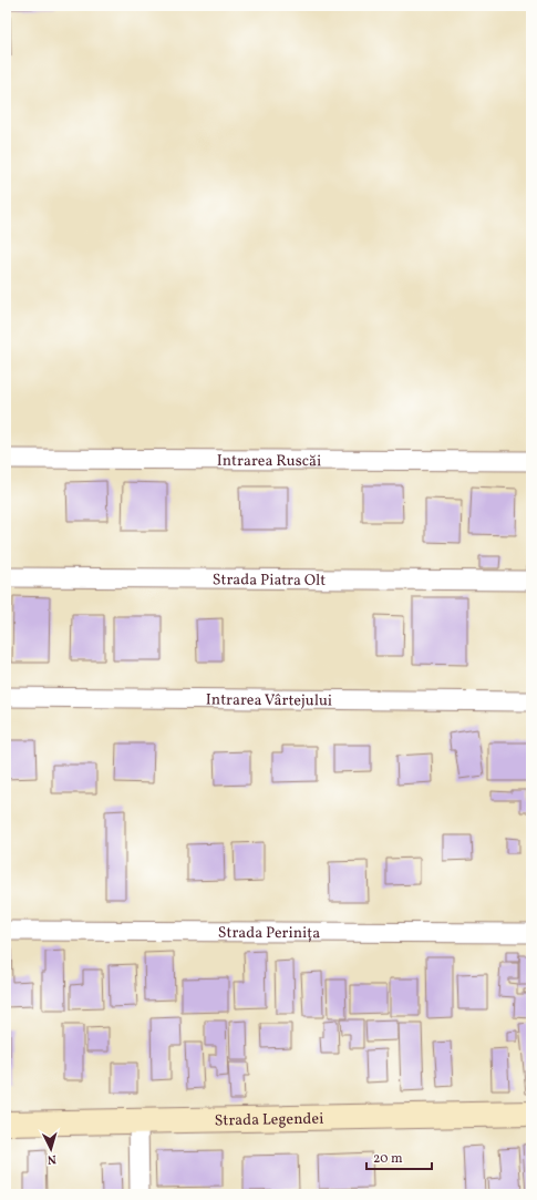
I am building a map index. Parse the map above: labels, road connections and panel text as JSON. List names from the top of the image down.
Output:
{
  "streets": {
    "street": [
      "Intrarea Ruscăi",
      "Strada Piatra Olt",
      "Intrarea Vârtejului",
      "Strada Perinița",
      "Strada Legendei"
    ]
  },
  "scale_bar": "20 m",
  "north": "bottom"
}
